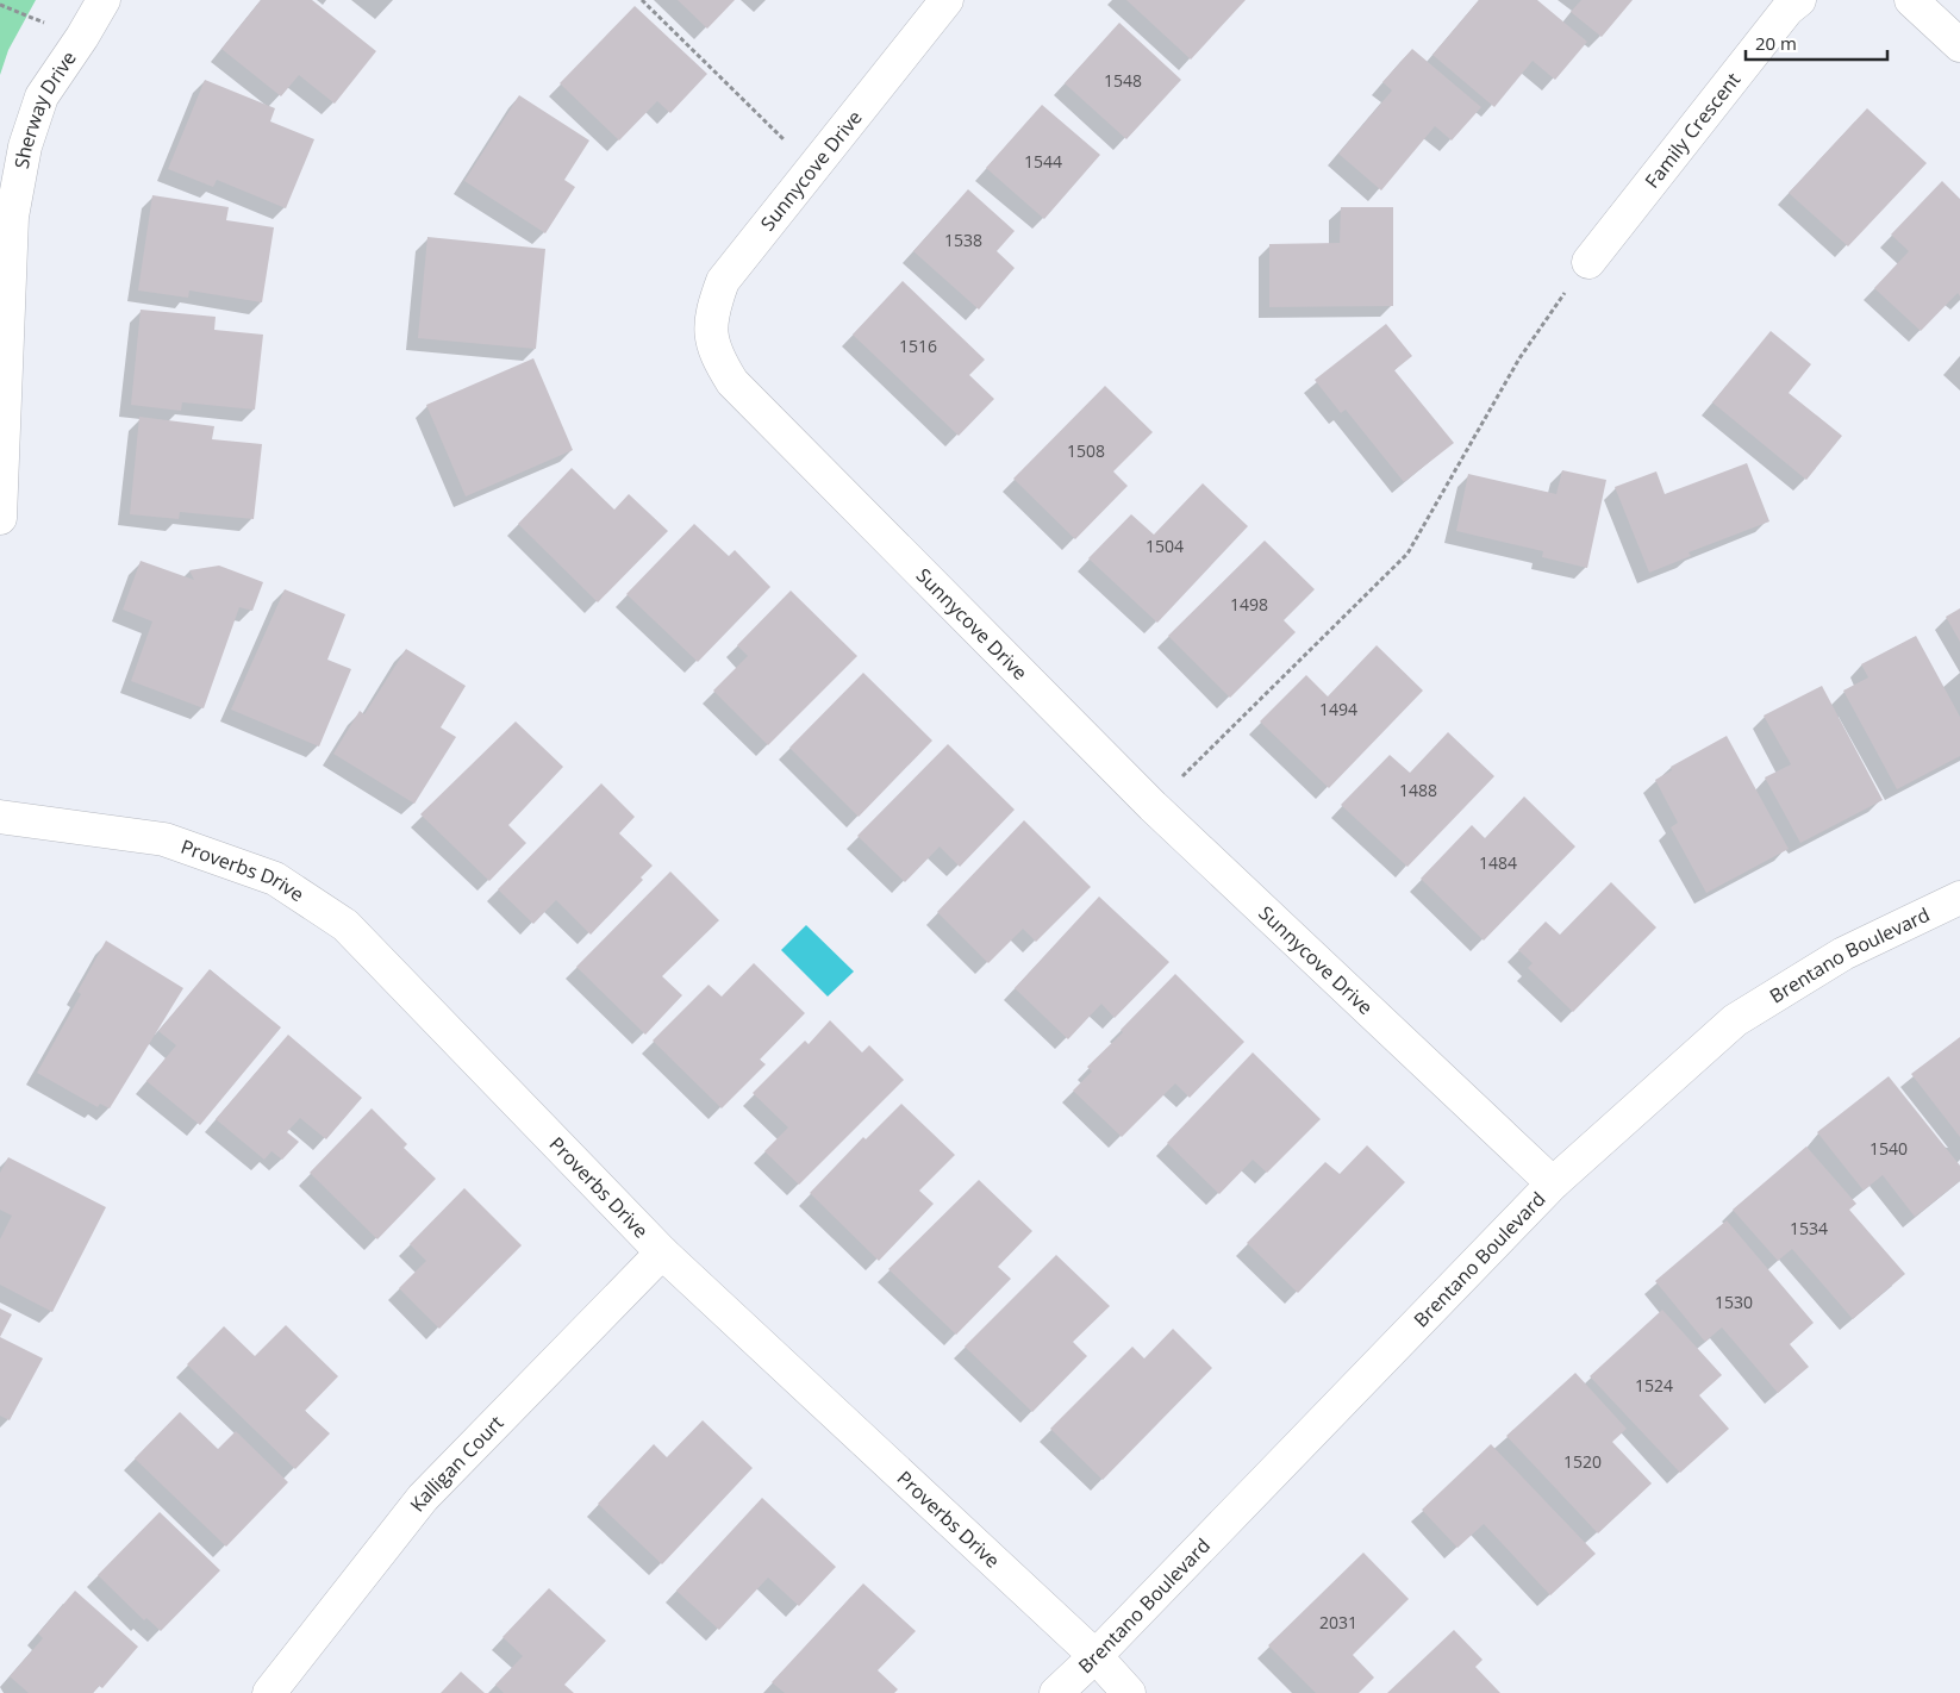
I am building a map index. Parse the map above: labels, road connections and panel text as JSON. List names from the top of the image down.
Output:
{
  "streets": {
    "street": [
      "Sherway Drive",
      "Family Crescent",
      "Sunnycove Drive",
      "Proverbs Drive",
      "Brentano Boulevard",
      "Kalligan Court"
    ]
  },
  "crossings": [
    ["Sunnycove Drive", "Brentano Boulevard"],
    ["Proverbs Drive", "Brentano Boulevard"],
    ["Proverbs Drive", "Kalligan Court"]
  ],
  "house_numbers": [
    "1548",
    "1544",
    "1538",
    "1516",
    "1508",
    "1504",
    "1498",
    "1494",
    "1488",
    "1484",
    "1540",
    "1534",
    "1530",
    "1524",
    "1520",
    "2031"
  ],
  "scale_bar": "20 m"
}
